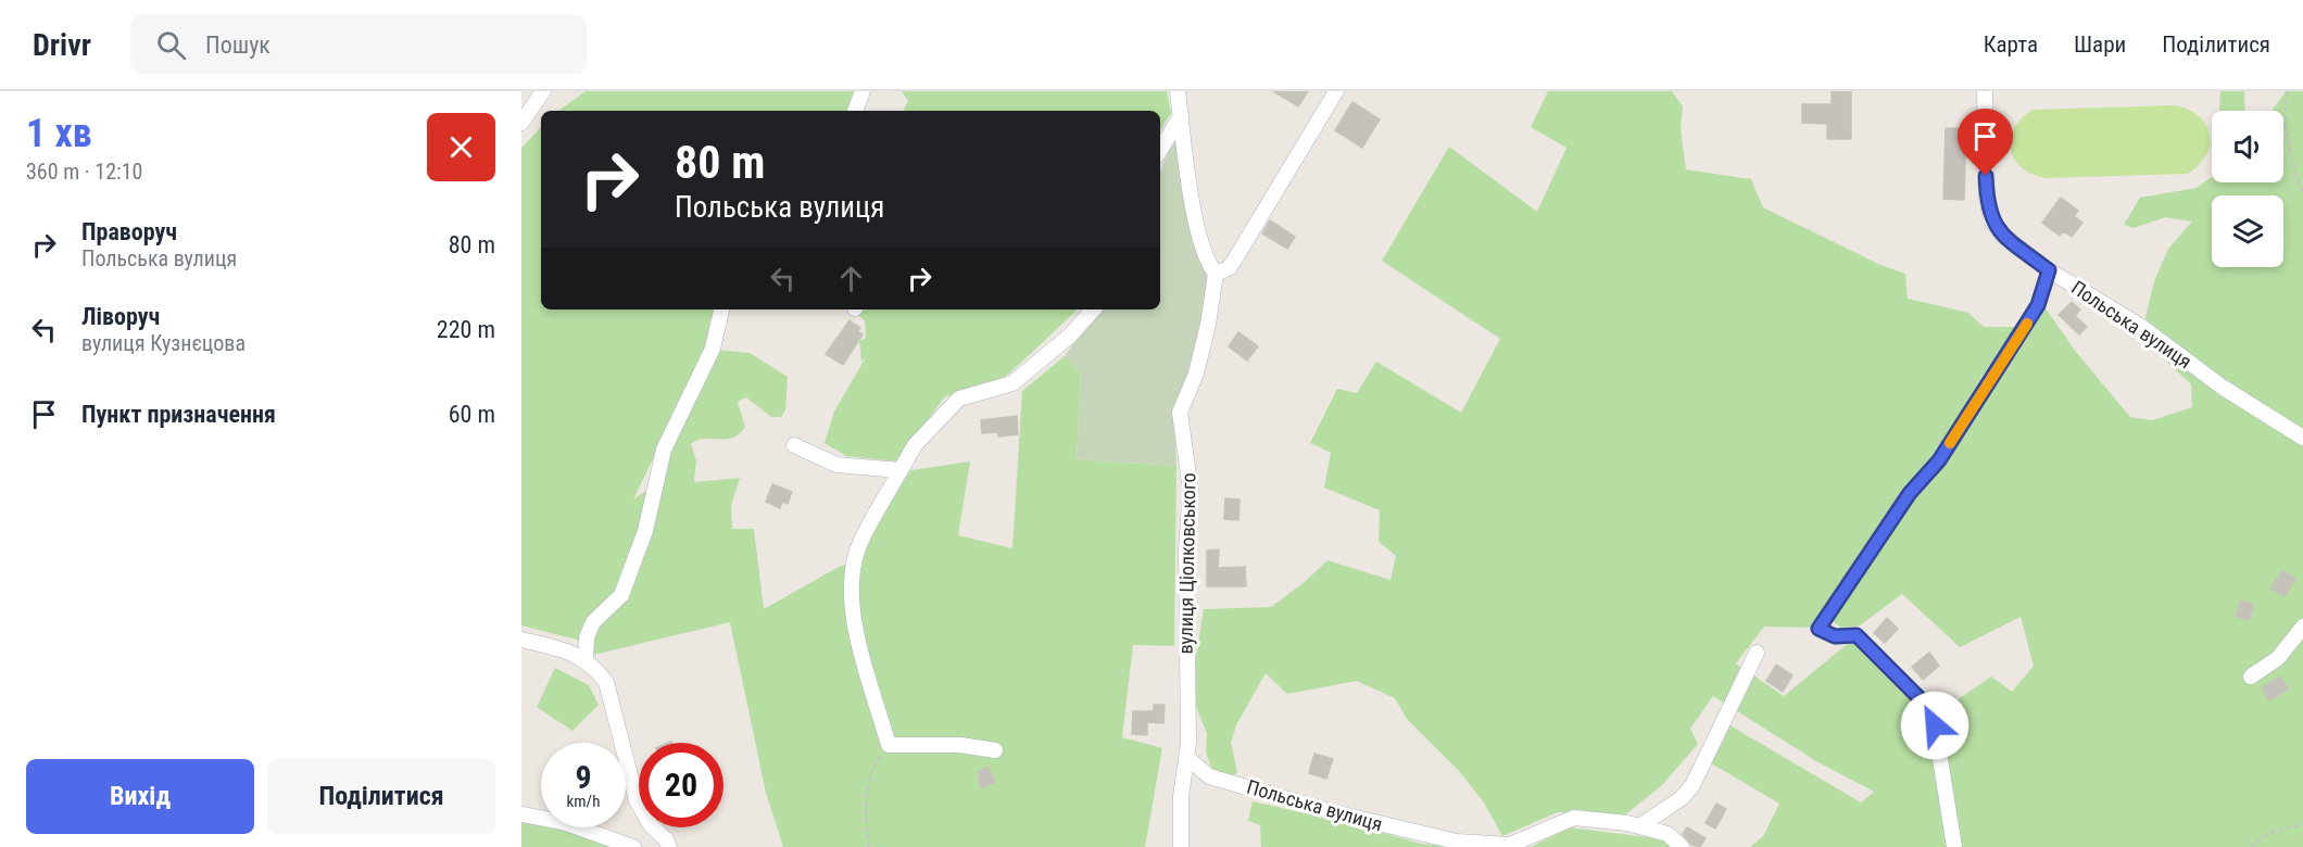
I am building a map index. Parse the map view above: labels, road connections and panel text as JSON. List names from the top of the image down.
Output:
{
  "streets": {
    "street": ["Польська вулиця", "вулиця Ціолковського"]
  },
  "crossings": [
    ["Польська вулиця", "вулиця Ціолковського"]
  ],
  "page": {
    "header": "Drivr",
    "search": "Пошук",
    "nav": ["Карта", "Шари", "Поділитися"],
    "heading": ["1 хв", "360 m · 12:10"],
    "turn": ["80 m", "Польська вулиця"],
    "list": [
      {
        "name": "Праворуч",
        "note": "Польська вулиця",
        "value": "80 m"
      },
      {
        "name": "Ліворуч",
        "note": "вулиця Кузнєцова",
        "value": "220 m"
      },
      {
        "name": "Пункт призначення",
        "value": "60 m"
      }
    ],
    "speed": "9 km/h",
    "limit": "20",
    "buttons": ["Вихід", "Поділитися"]
  }
}
